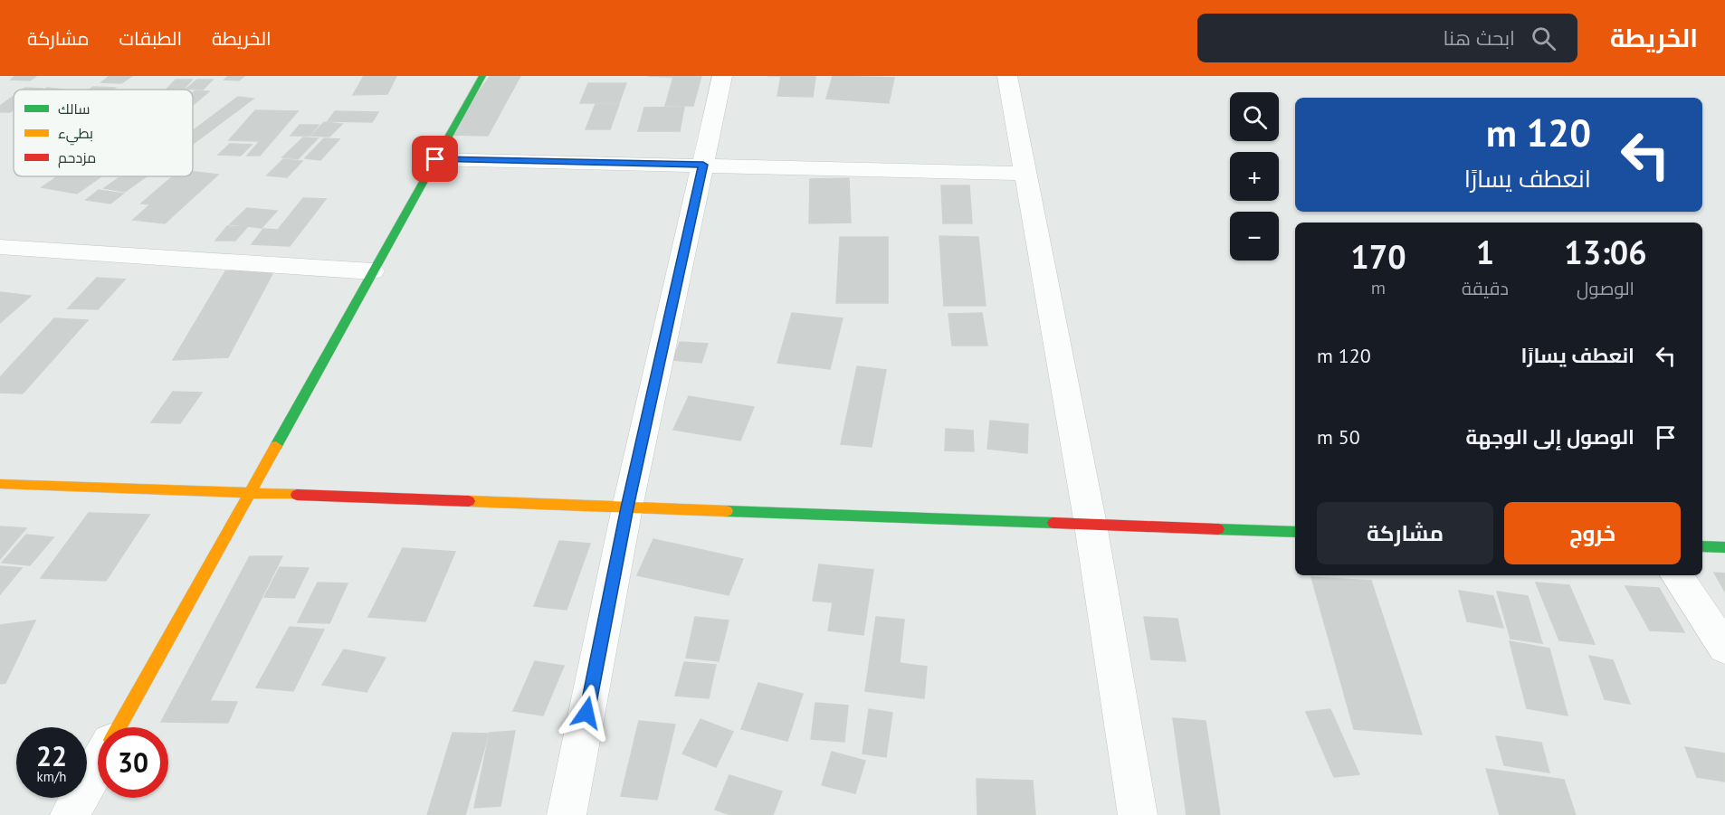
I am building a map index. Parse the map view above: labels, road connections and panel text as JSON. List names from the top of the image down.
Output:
{
  "legend": ["سالك", "بطيء", "مزدحم"],
  "page": {
    "header": "الخريطة",
    "search": "ابحث هنا",
    "nav": ["الخريطة", "الطبقات", "مشاركة"],
    "map_buttons": ["+", "−"],
    "turn": ["120 m", "انعطف يسارًا"],
    "eta": [
      "13:06",
      "الوصول",
      "1",
      "دقيقة",
      "170",
      "m"
    ],
    "list": [
      {
        "name": "انعطف يسارًا",
        "value": "120 m"
      },
      {
        "name": "الوصول إلى الوجهة",
        "value": "50 m"
      }
    ],
    "buttons": ["خروج", "مشاركة"],
    "speed": "22 km/h",
    "limit": "30"
  }
}
